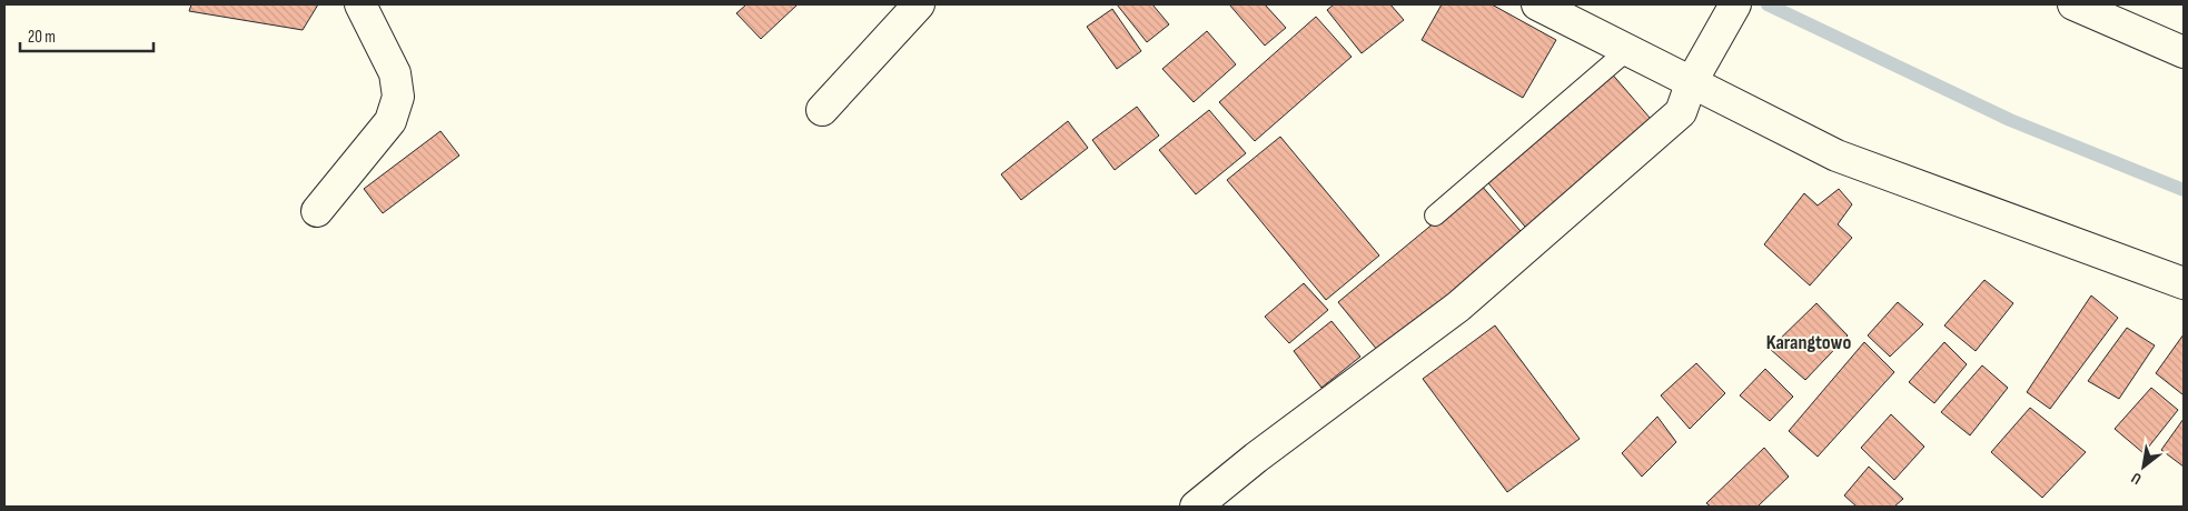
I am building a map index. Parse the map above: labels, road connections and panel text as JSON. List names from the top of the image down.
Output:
{
  "districts": ["Karangtowo"],
  "scale_bar": "20 m",
  "north": "bottom left"
}
